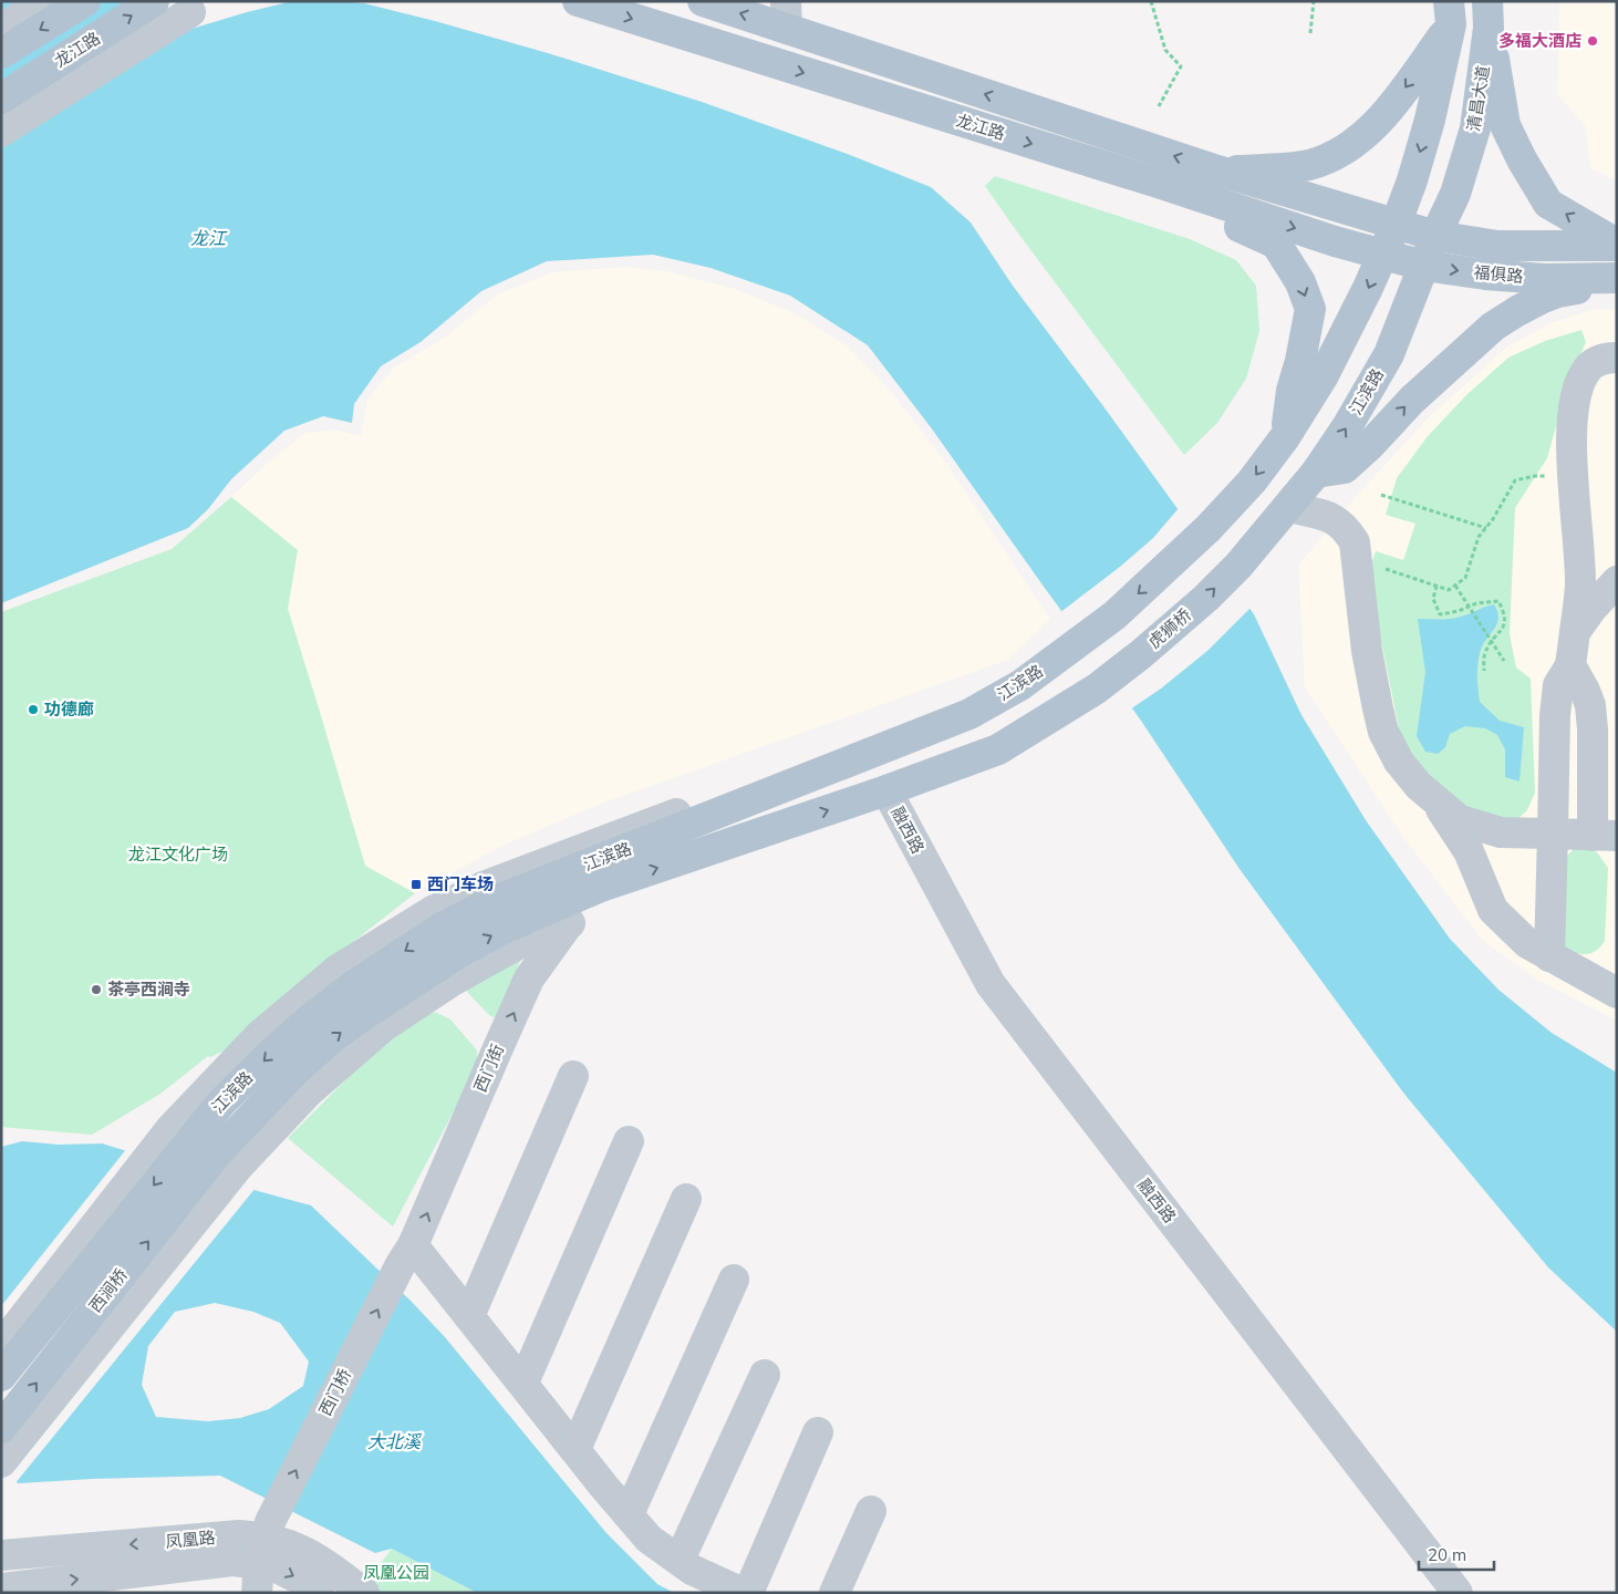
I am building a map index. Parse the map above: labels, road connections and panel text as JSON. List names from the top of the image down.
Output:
{
  "streets": {
    "main road": [
      "龙江路",
      "清昌大道",
      "福俱路",
      "江滨路",
      "虎狮桥",
      "西涧桥"
    ],
    "street": [
      "融西路",
      "西门街",
      "西门桥",
      "凤凰路"
    ]
  },
  "crossings": [
    ["龙江路", "福俱路"],
    ["清昌大道", "江滨路"],
    ["福俱路", "江滨路"],
    ["江滨路", "虎狮桥"],
    ["江滨路", "融西路"],
    ["江滨路", "西门街"],
    ["江滨路", "西涧桥"],
    ["西门街", "西门桥"],
    ["西门桥", "凤凰路"]
  ],
  "one_way": ["虎狮桥"],
  "water": ["龙江", "大北溪"],
  "parks": ["龙江文化广场", "凤凰公园"],
  "places": {
    "other": ["多福大酒店", "功德廊", "茶亭西涧寺"],
    "transit": ["西门车场"]
  },
  "scale_bar": "20 m"
}
